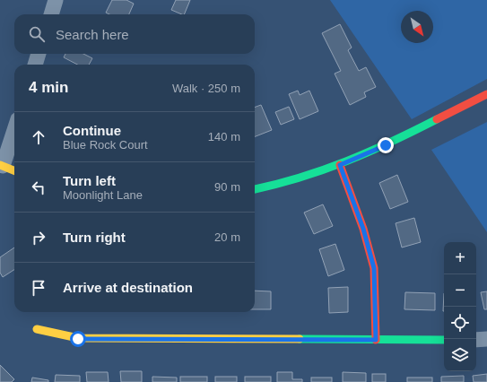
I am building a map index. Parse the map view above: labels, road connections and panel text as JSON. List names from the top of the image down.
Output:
{
  "north": "bottom right",
  "page": {
    "search": "Search here",
    "heading": ["4 min", "Walk · 250 m"],
    "list": [
      ["Continue", "Blue Rock Court", "140 m"],
      ["Turn left", "Moonlight Lane", "90 m"],
      ["Turn right", "20 m"],
      "Arrive at destination"
    ],
    "map_buttons": ["+", "−"]
  }
}
